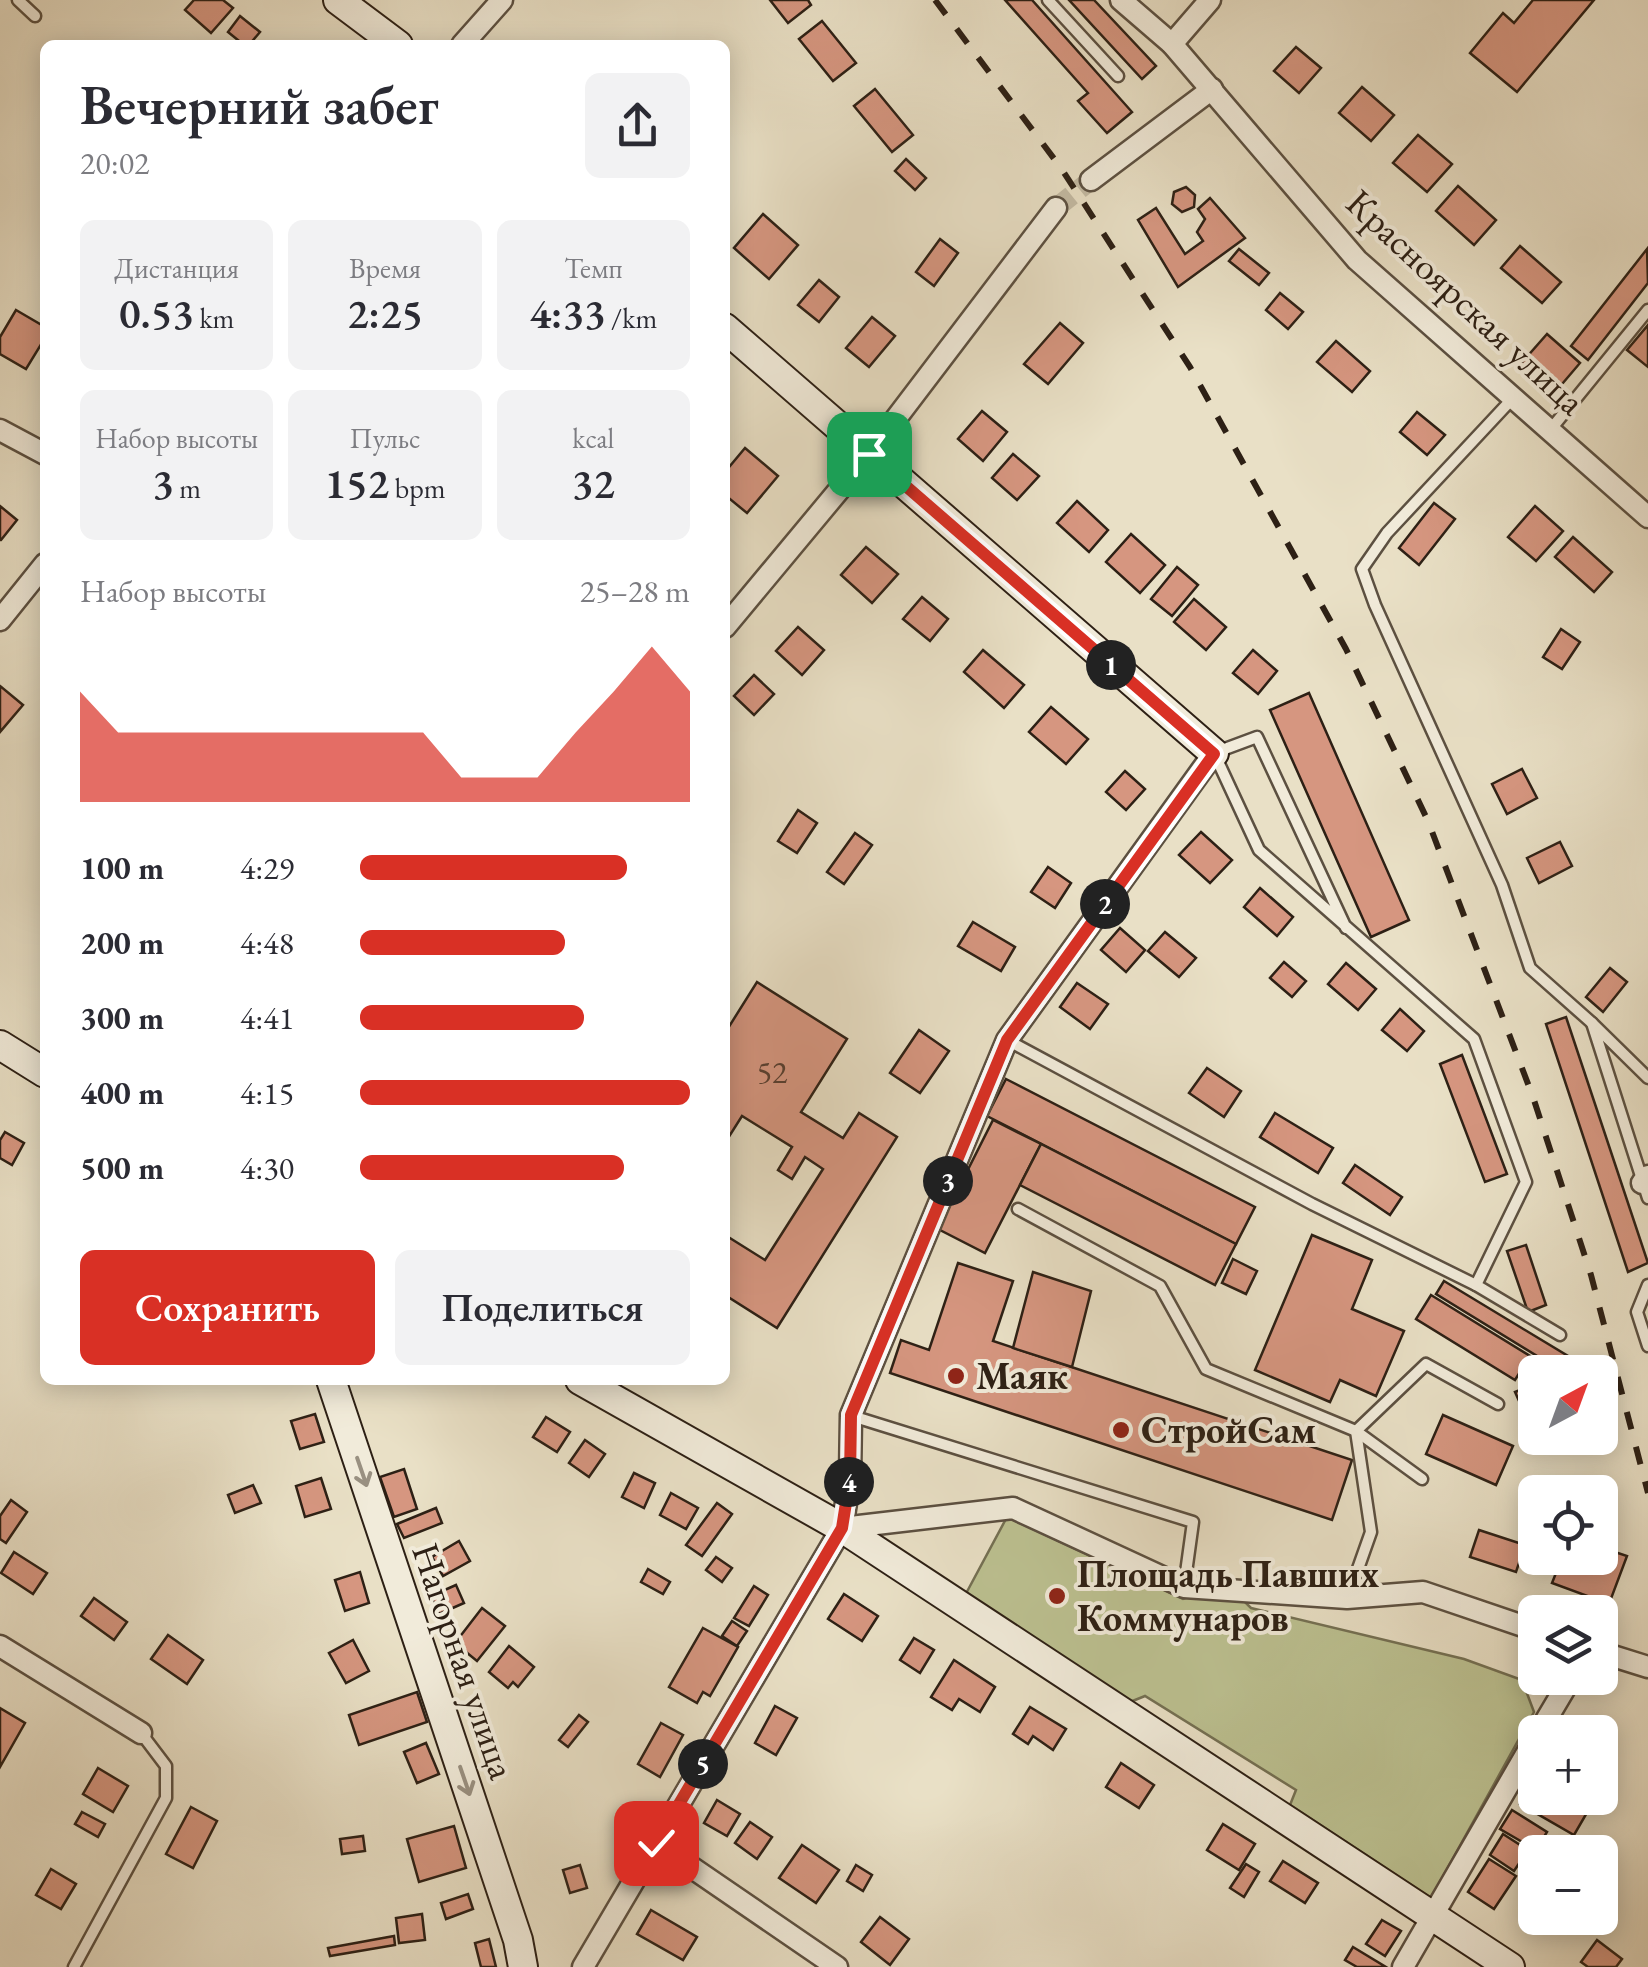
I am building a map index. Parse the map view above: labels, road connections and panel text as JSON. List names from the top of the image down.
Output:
{
  "streets": {
    "street": ["Красноярская улица", "Нагорная улица"]
  },
  "one_way": ["Нагорная улица"],
  "places": ["Маяк", "СтройСам", "Площадь Павших Коммунаров"],
  "house_numbers": ["52"],
  "north": "top right",
  "page": {
    "heading": ["Вечерний забег", "20:02"],
    "stats": [
      ["Дистанция", "0.53 km"],
      ["Время", "2:25"],
      ["Темп", "4:33 /km"],
      ["Набор высоты", "3 m"],
      ["Пульс", "152 bpm"],
      ["kcal", "32"]
    ],
    "chart": ["Набор высоты", "25–28 m"],
    "pins": [
      "1",
      "2",
      "3",
      "4",
      "5"
    ],
    "list": [
      {
        "name": "100 m",
        "note": "4:29"
      },
      {
        "name": "200 m",
        "note": "4:48"
      },
      {
        "name": "300 m",
        "note": "4:41"
      },
      {
        "name": "400 m",
        "note": "4:15"
      },
      {
        "name": "500 m",
        "note": "4:30"
      }
    ],
    "buttons": ["Сохранить", "Поделиться"],
    "map_buttons": ["+", "−"]
  }
}
